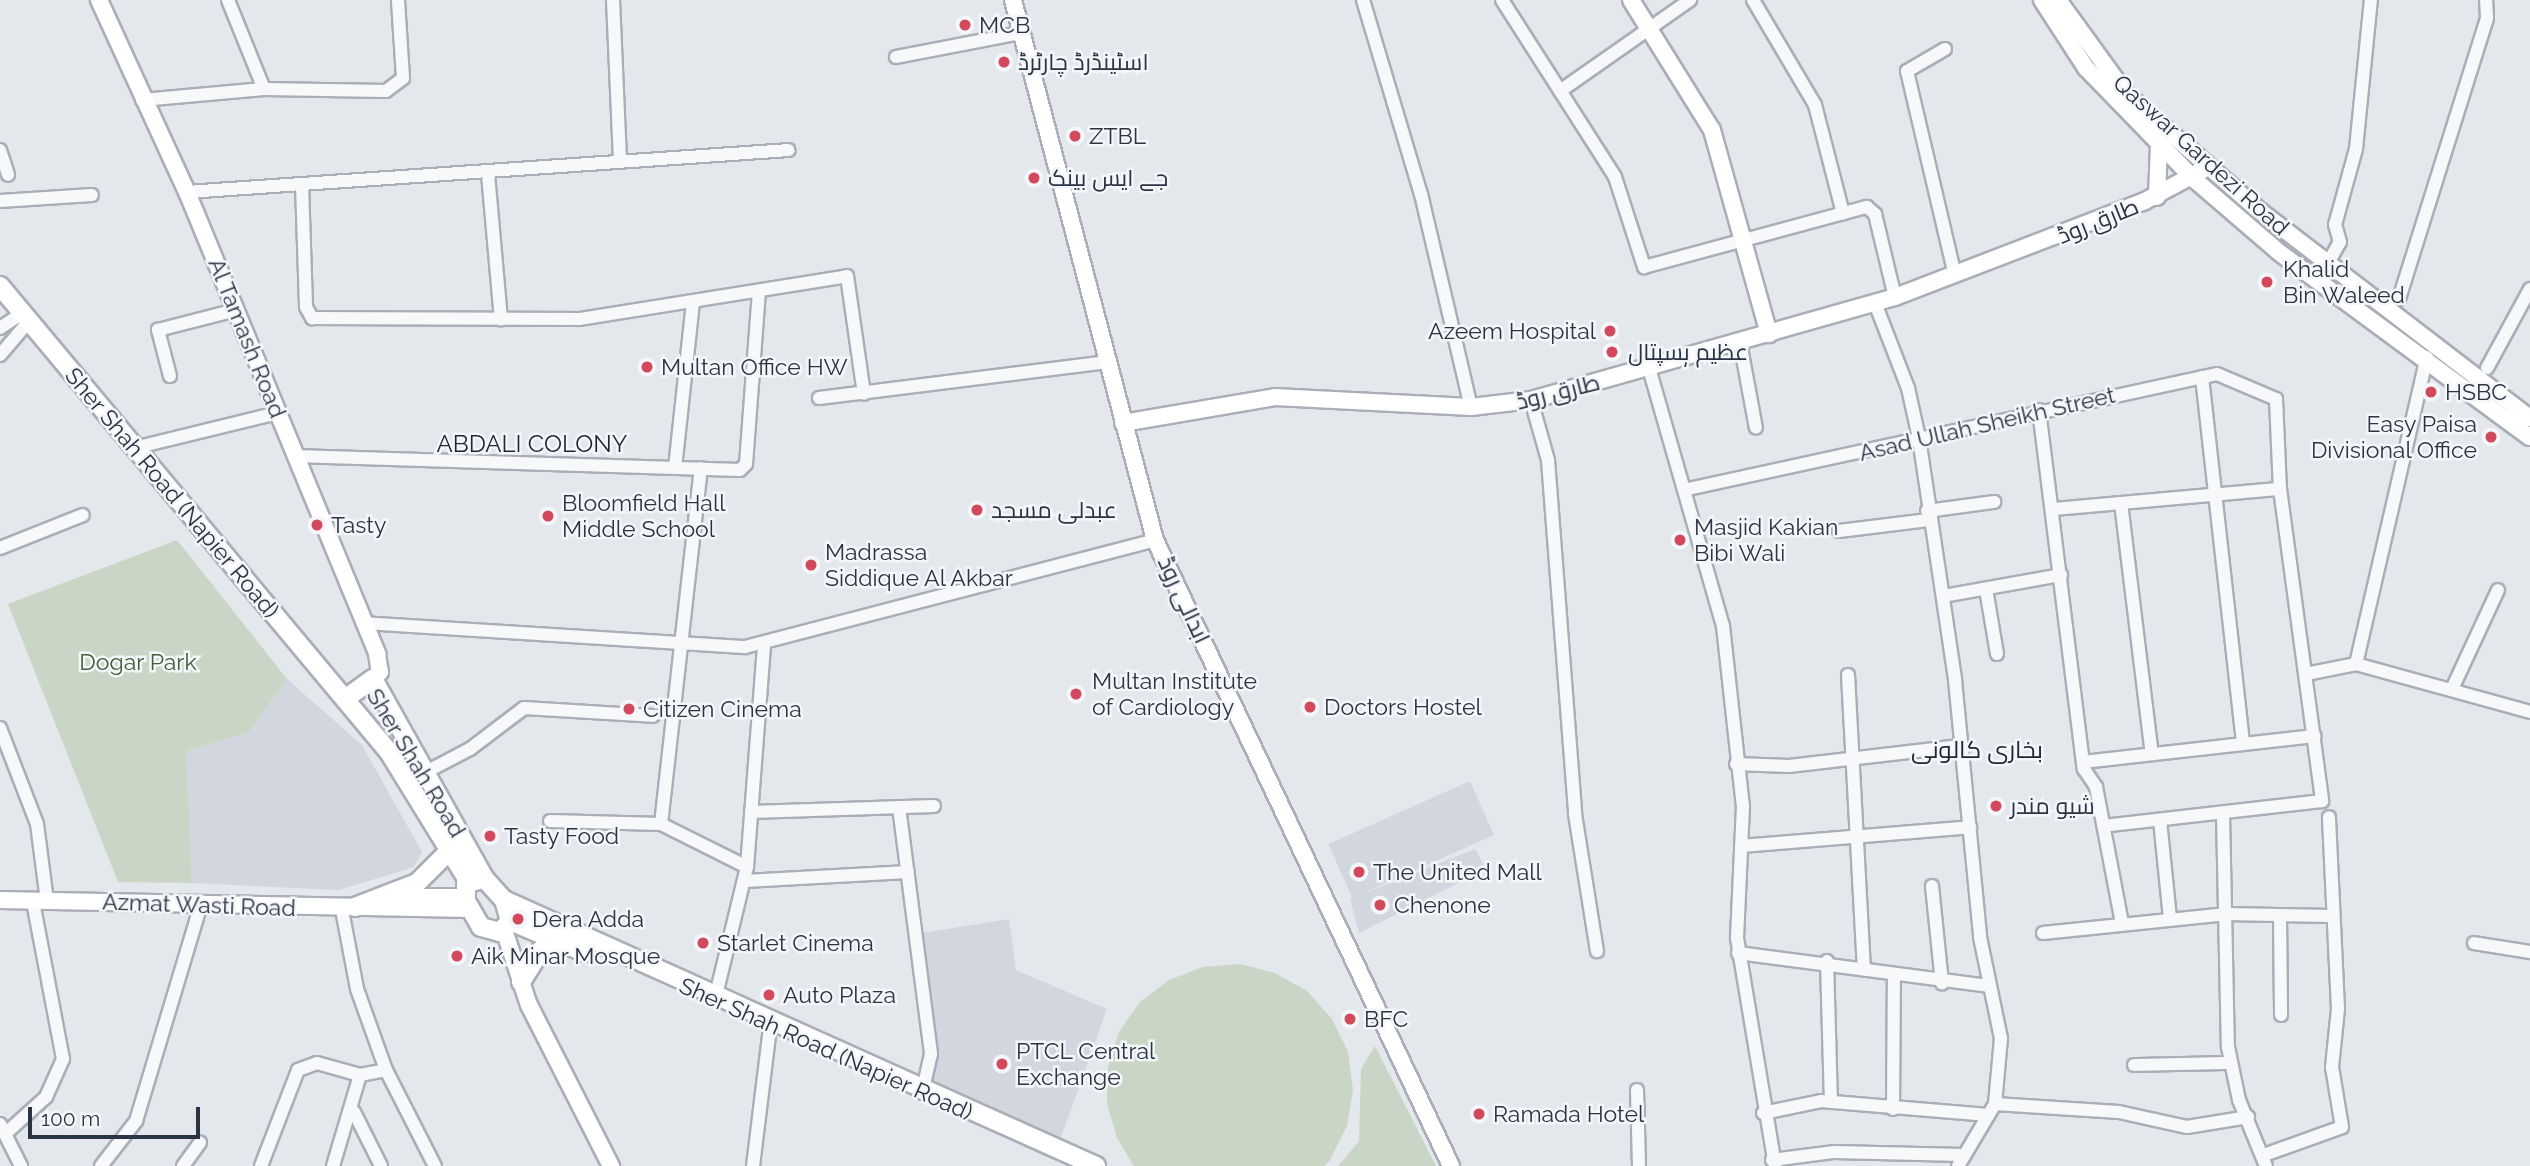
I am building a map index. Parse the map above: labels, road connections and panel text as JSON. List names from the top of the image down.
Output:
{
  "streets": {
    "main road": [
      "Qaswar Gardezi Road",
      "طارق روڈ",
      "Al Tamash Road",
      "Sher Shah Road (Napier Road)",
      "ابدالی روڈ",
      "Sher Shah Road",
      "Azmat Wasti Road"
    ],
    "street": ["Asad Ullah Sheikh Street"]
  },
  "crossings": [
    ["Qaswar Gardezi Road", "طارق روڈ"],
    ["طارق روڈ", "ابدالی روڈ"],
    ["Al Tamash Road", "Sher Shah Road"],
    ["Sher Shah Road (Napier Road)", "Sher Shah Road"],
    ["Sher Shah Road", "Azmat Wasti Road"]
  ],
  "districts": ["ABDALI COLONY", "بخاری کالونی"],
  "parks": ["Dogar Park"],
  "places": [
    "MCB",
    "اسٹینڈرڈ چارٹرڈ",
    "ZTBL",
    "جے ایس بینک",
    "Khalid Bin Waleed",
    "Azeem Hospital",
    "عظیم ہسپتال",
    "Multan Office HW",
    "HSBC",
    "Easy Paisa Divisional Office",
    "عبدلی مسجد",
    "Bloomfield Hall Middle School",
    "Tasty",
    "Masjid Kakian Bibi Wali",
    "Madrassa Siddique Al Akbar",
    "Multan Institute of Cardiology",
    "Doctors Hostel",
    "Citizen Cinema",
    "شیو مندر",
    "Tasty Food",
    "The United Mall",
    "Chenone",
    "Dera Adda",
    "Starlet Cinema",
    "Aik Minar Mosque",
    "Auto Plaza",
    "BFC",
    "PTCL Central Exchange",
    "Ramada Hotel"
  ],
  "scale_bar": "100 m"
}
